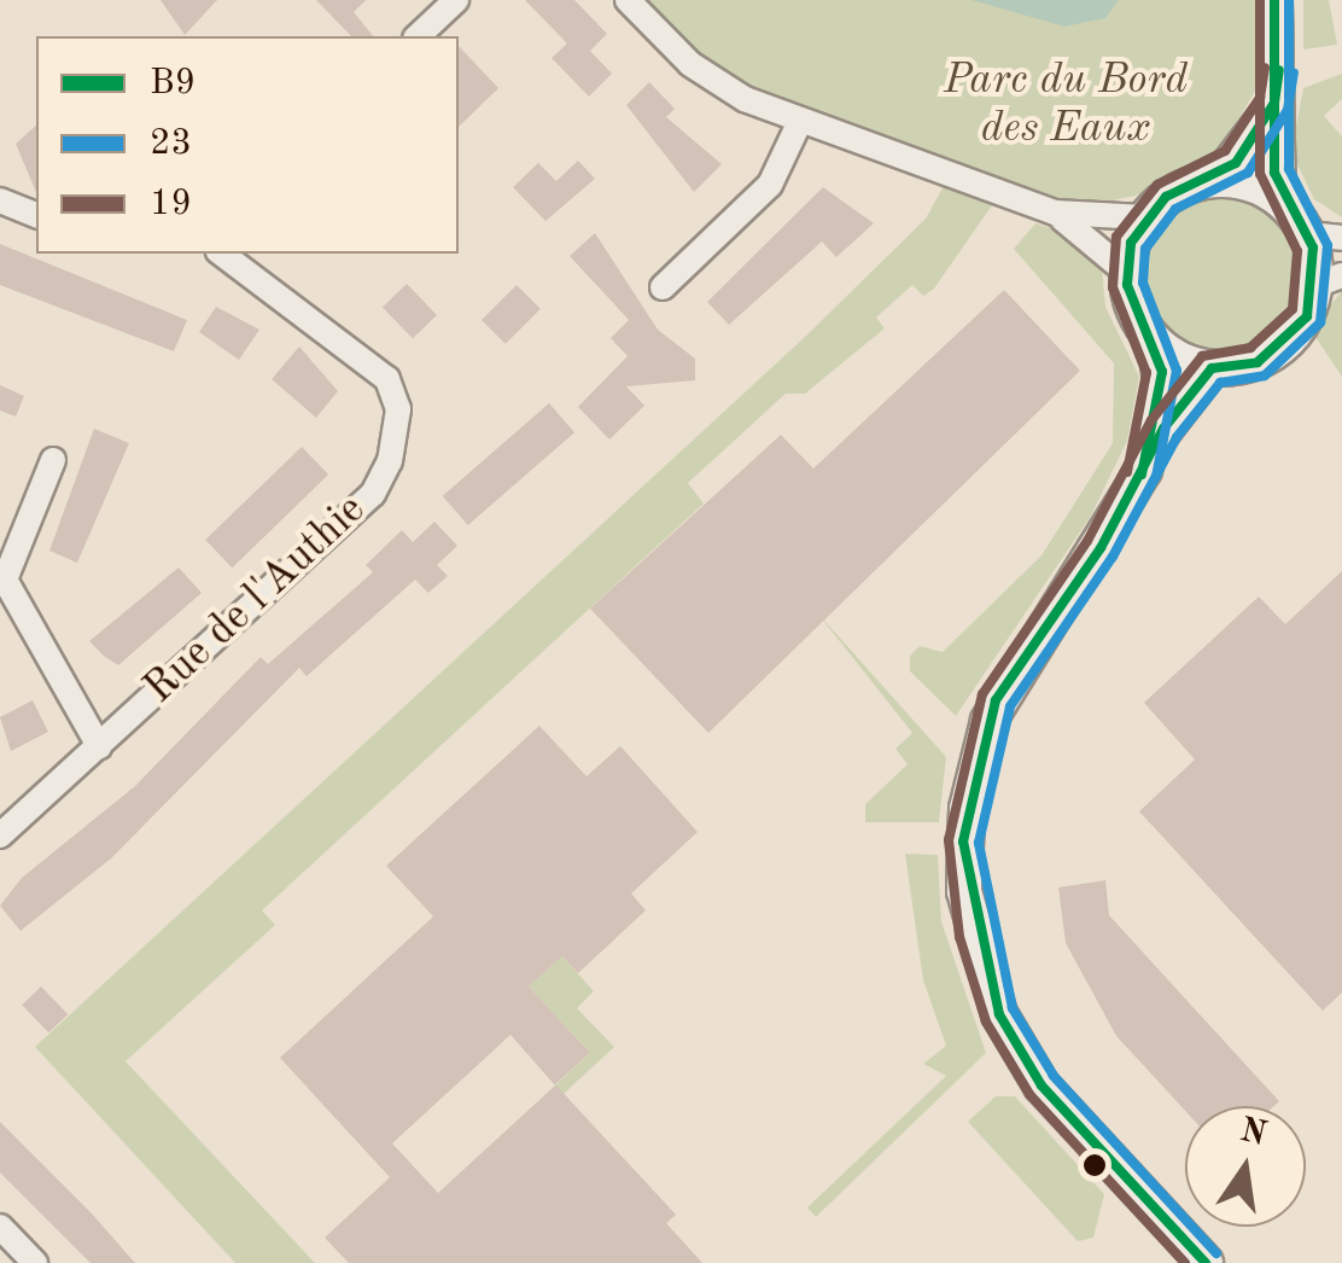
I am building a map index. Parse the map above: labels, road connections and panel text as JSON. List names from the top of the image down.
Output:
{
  "streets": {
    "street": ["Rue de l'Authie"]
  },
  "parks": ["Parc du Bord des Eaux"],
  "lines": ["transit line B9", "transit line 23", "transit line 19"],
  "legend": ["B9", "23", "19"],
  "north": "top"
}
